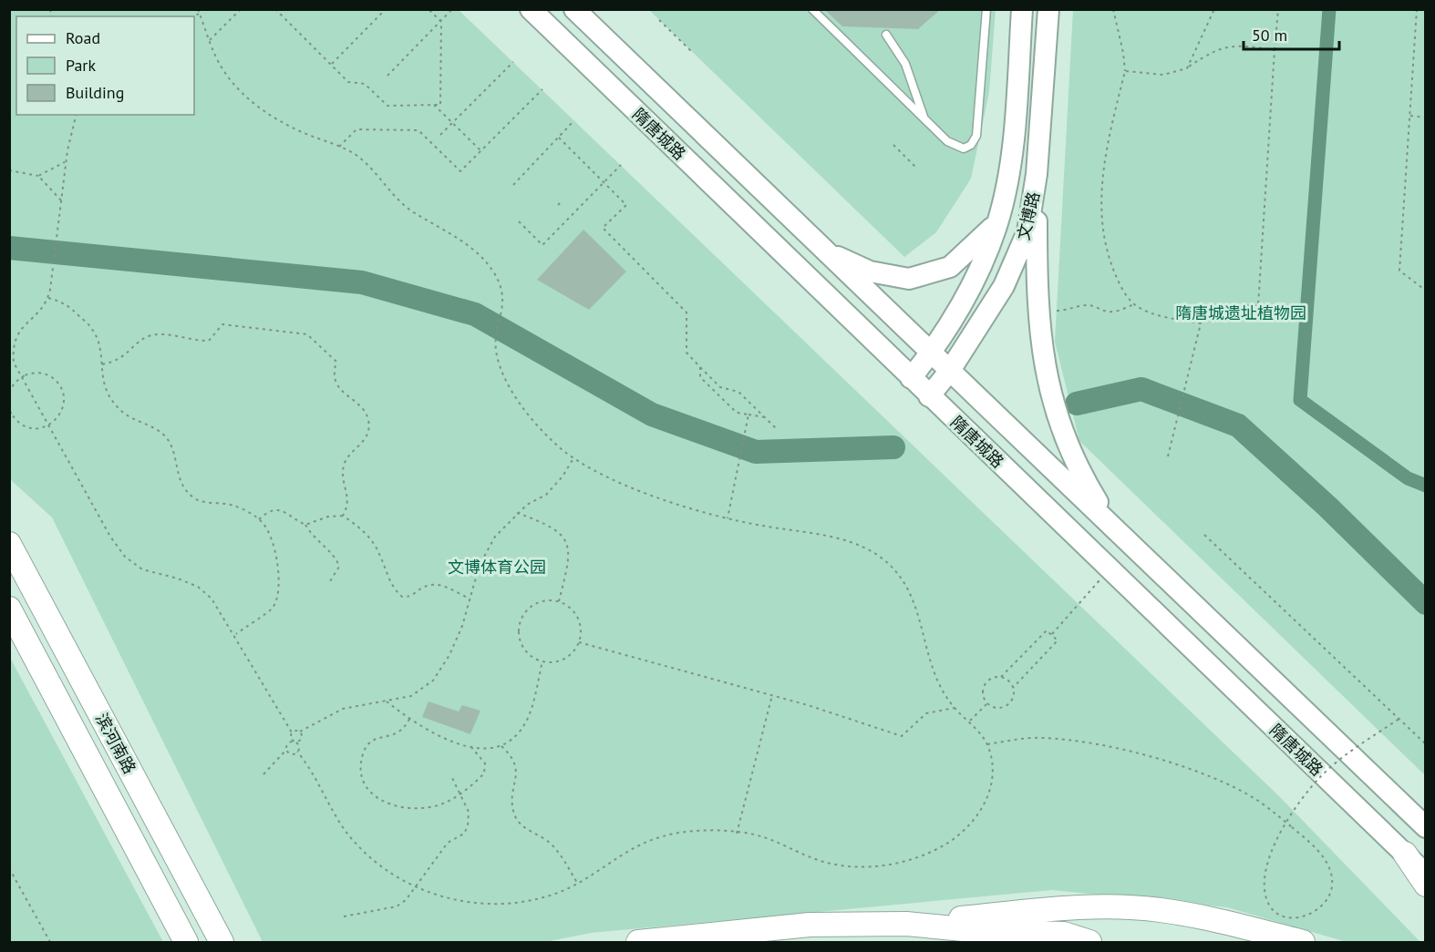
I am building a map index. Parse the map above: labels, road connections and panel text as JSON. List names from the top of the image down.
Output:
{
  "streets": {
    "main road": ["隋唐城路", "文博路", "滨河南路"]
  },
  "crossings": [
    ["隋唐城路", "文博路"]
  ],
  "parks": ["隋唐城遗址植物园", "文博体育公园"],
  "legend": ["Road", "Park", "Building"],
  "scale_bar": "50 m"
}
